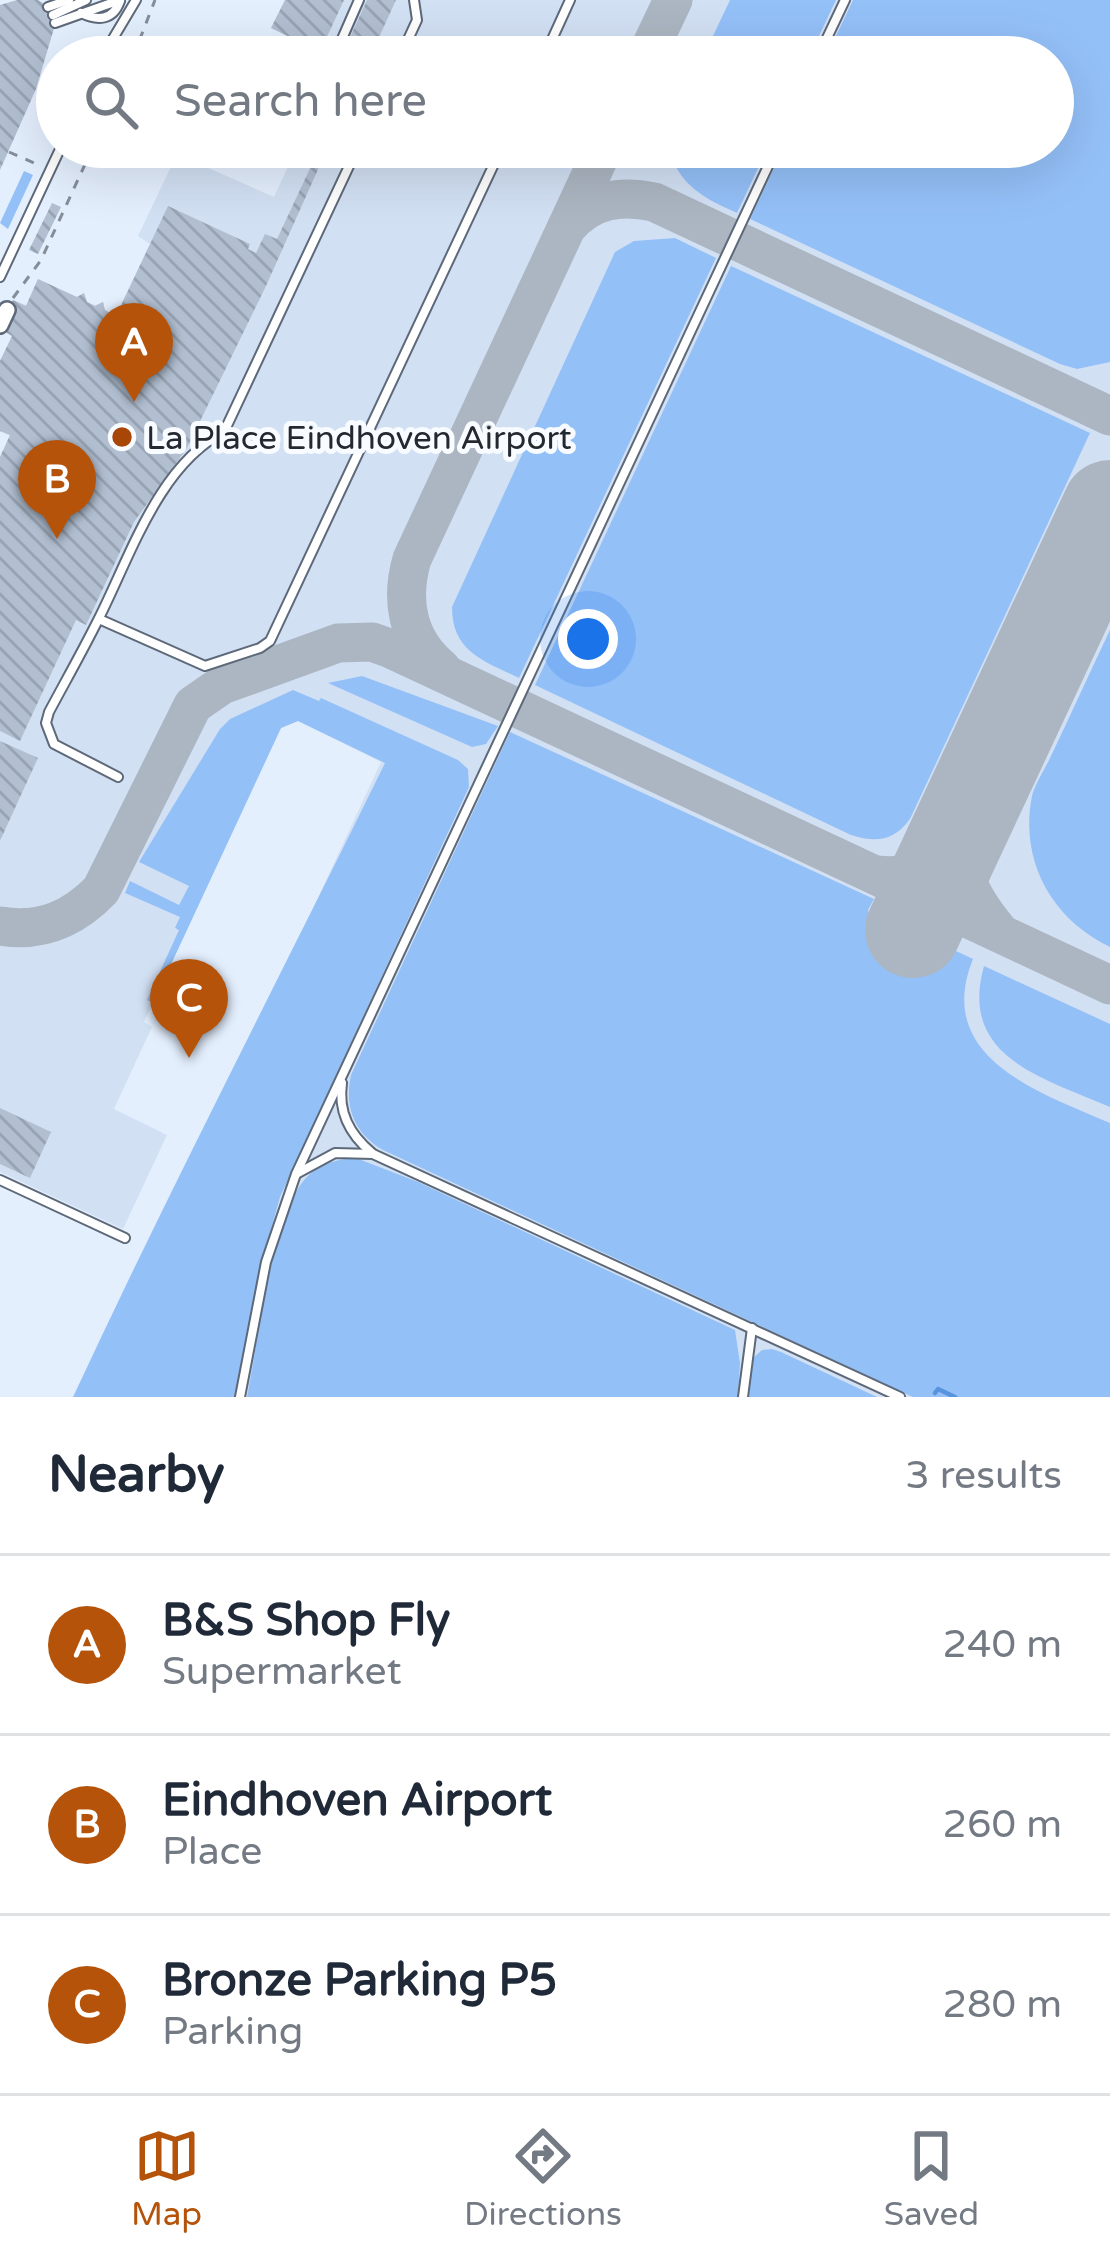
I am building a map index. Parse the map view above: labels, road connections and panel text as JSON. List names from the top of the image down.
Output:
{
  "places": ["La Place Eindhoven Airport"],
  "page": {
    "search": "Search here",
    "pins": ["A", "B", "C"],
    "heading": ["Nearby", "3 results"],
    "list": [
      {
        "mark": "A",
        "name": "B&S Shop Fly",
        "note": "Supermarket",
        "value": "240 m"
      },
      {
        "mark": "B",
        "name": "Eindhoven Airport",
        "note": "Place",
        "value": "260 m"
      },
      {
        "mark": "C",
        "name": "Bronze Parking P5",
        "note": "Parking",
        "value": "280 m"
      }
    ],
    "nav": ["Map", "Directions", "Saved"]
  }
}
